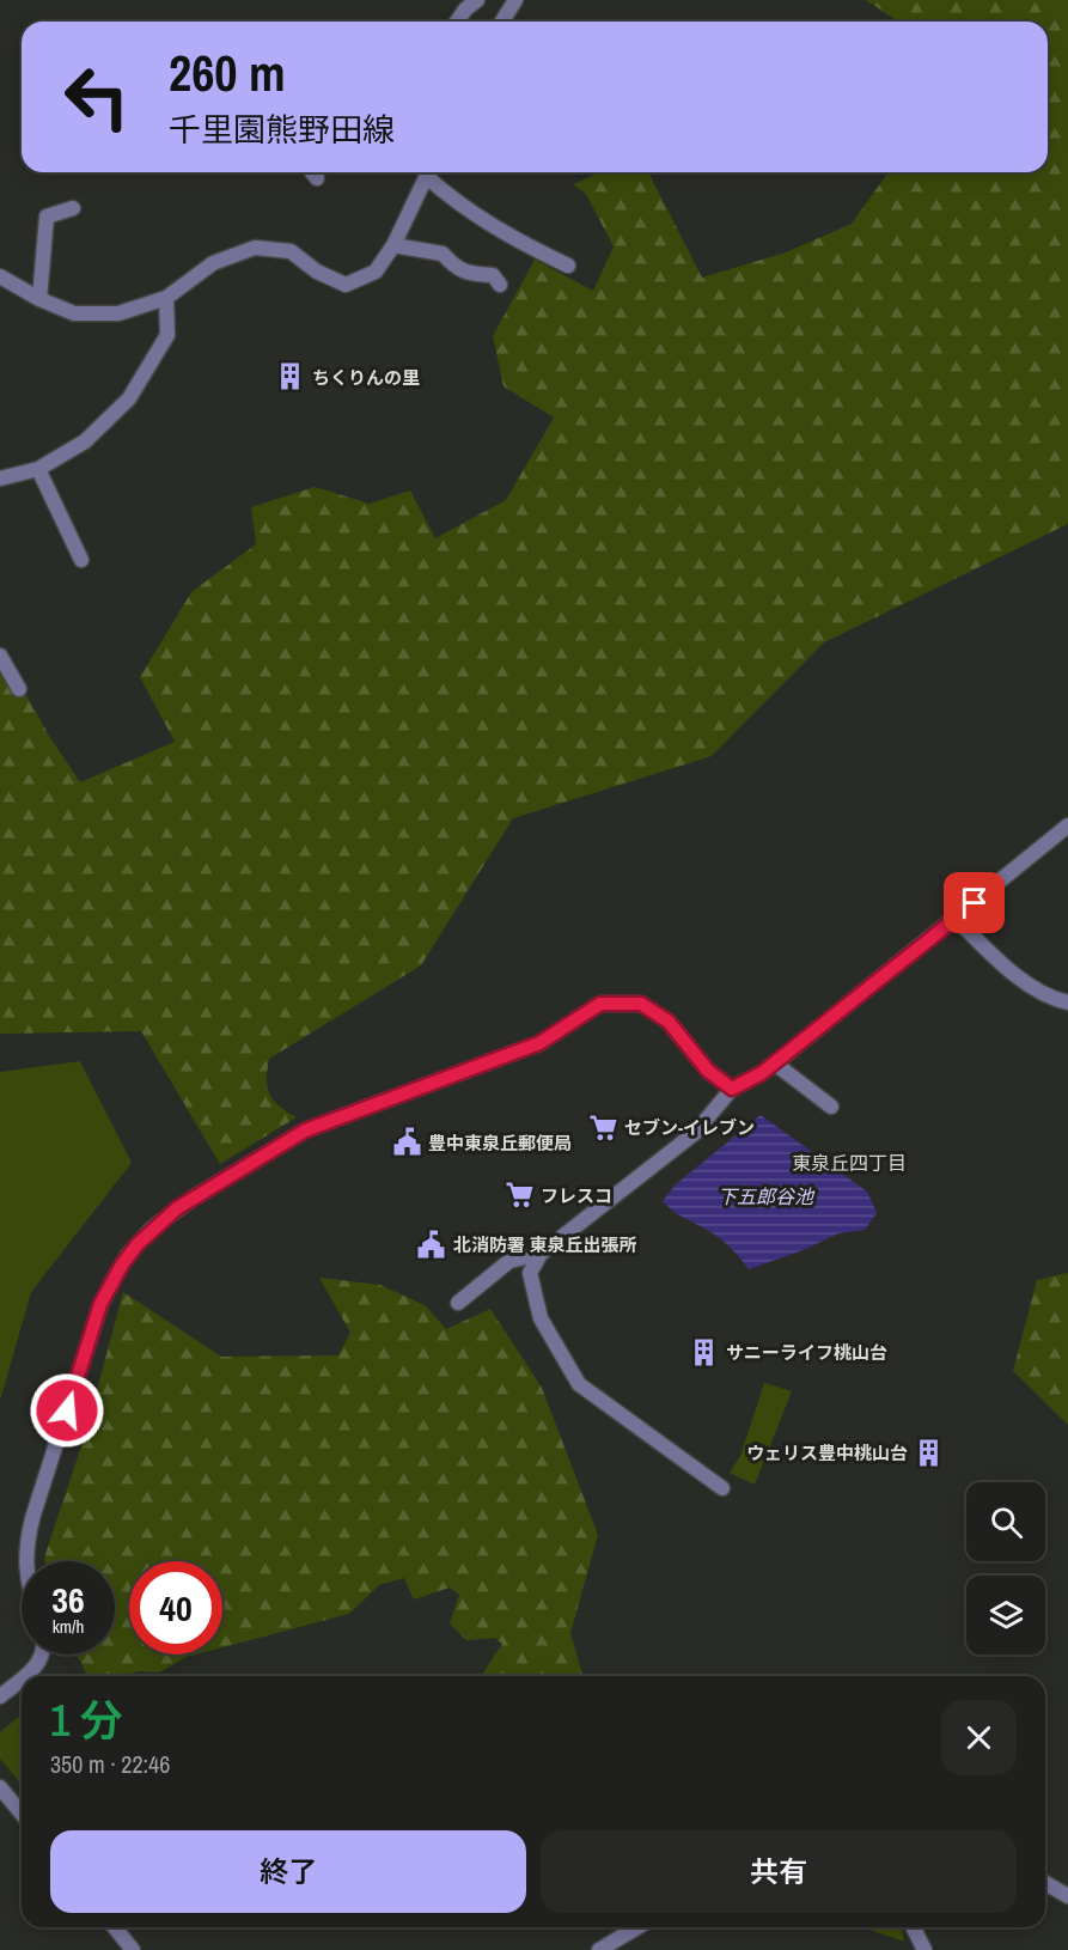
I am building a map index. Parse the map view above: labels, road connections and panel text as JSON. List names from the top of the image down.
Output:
{
  "districts": ["東泉丘四丁目"],
  "water": ["下五郎谷池"],
  "places": {
    "building": ["ちくりんの里", "サニーライフ桃山台", "ウェリス豊中桃山台"],
    "supermarket": ["セブン-イレブン", "フレスコ"],
    "public building": ["豊中東泉丘郵便局", "北消防署 東泉丘出張所"]
  },
  "page": {
    "turn": ["260 m", "千里園熊野田線"],
    "speed": "36 km/h",
    "limit": "40",
    "heading": ["1 分", "350 m · 22:46"],
    "buttons": ["終了", "共有"]
  }
}
